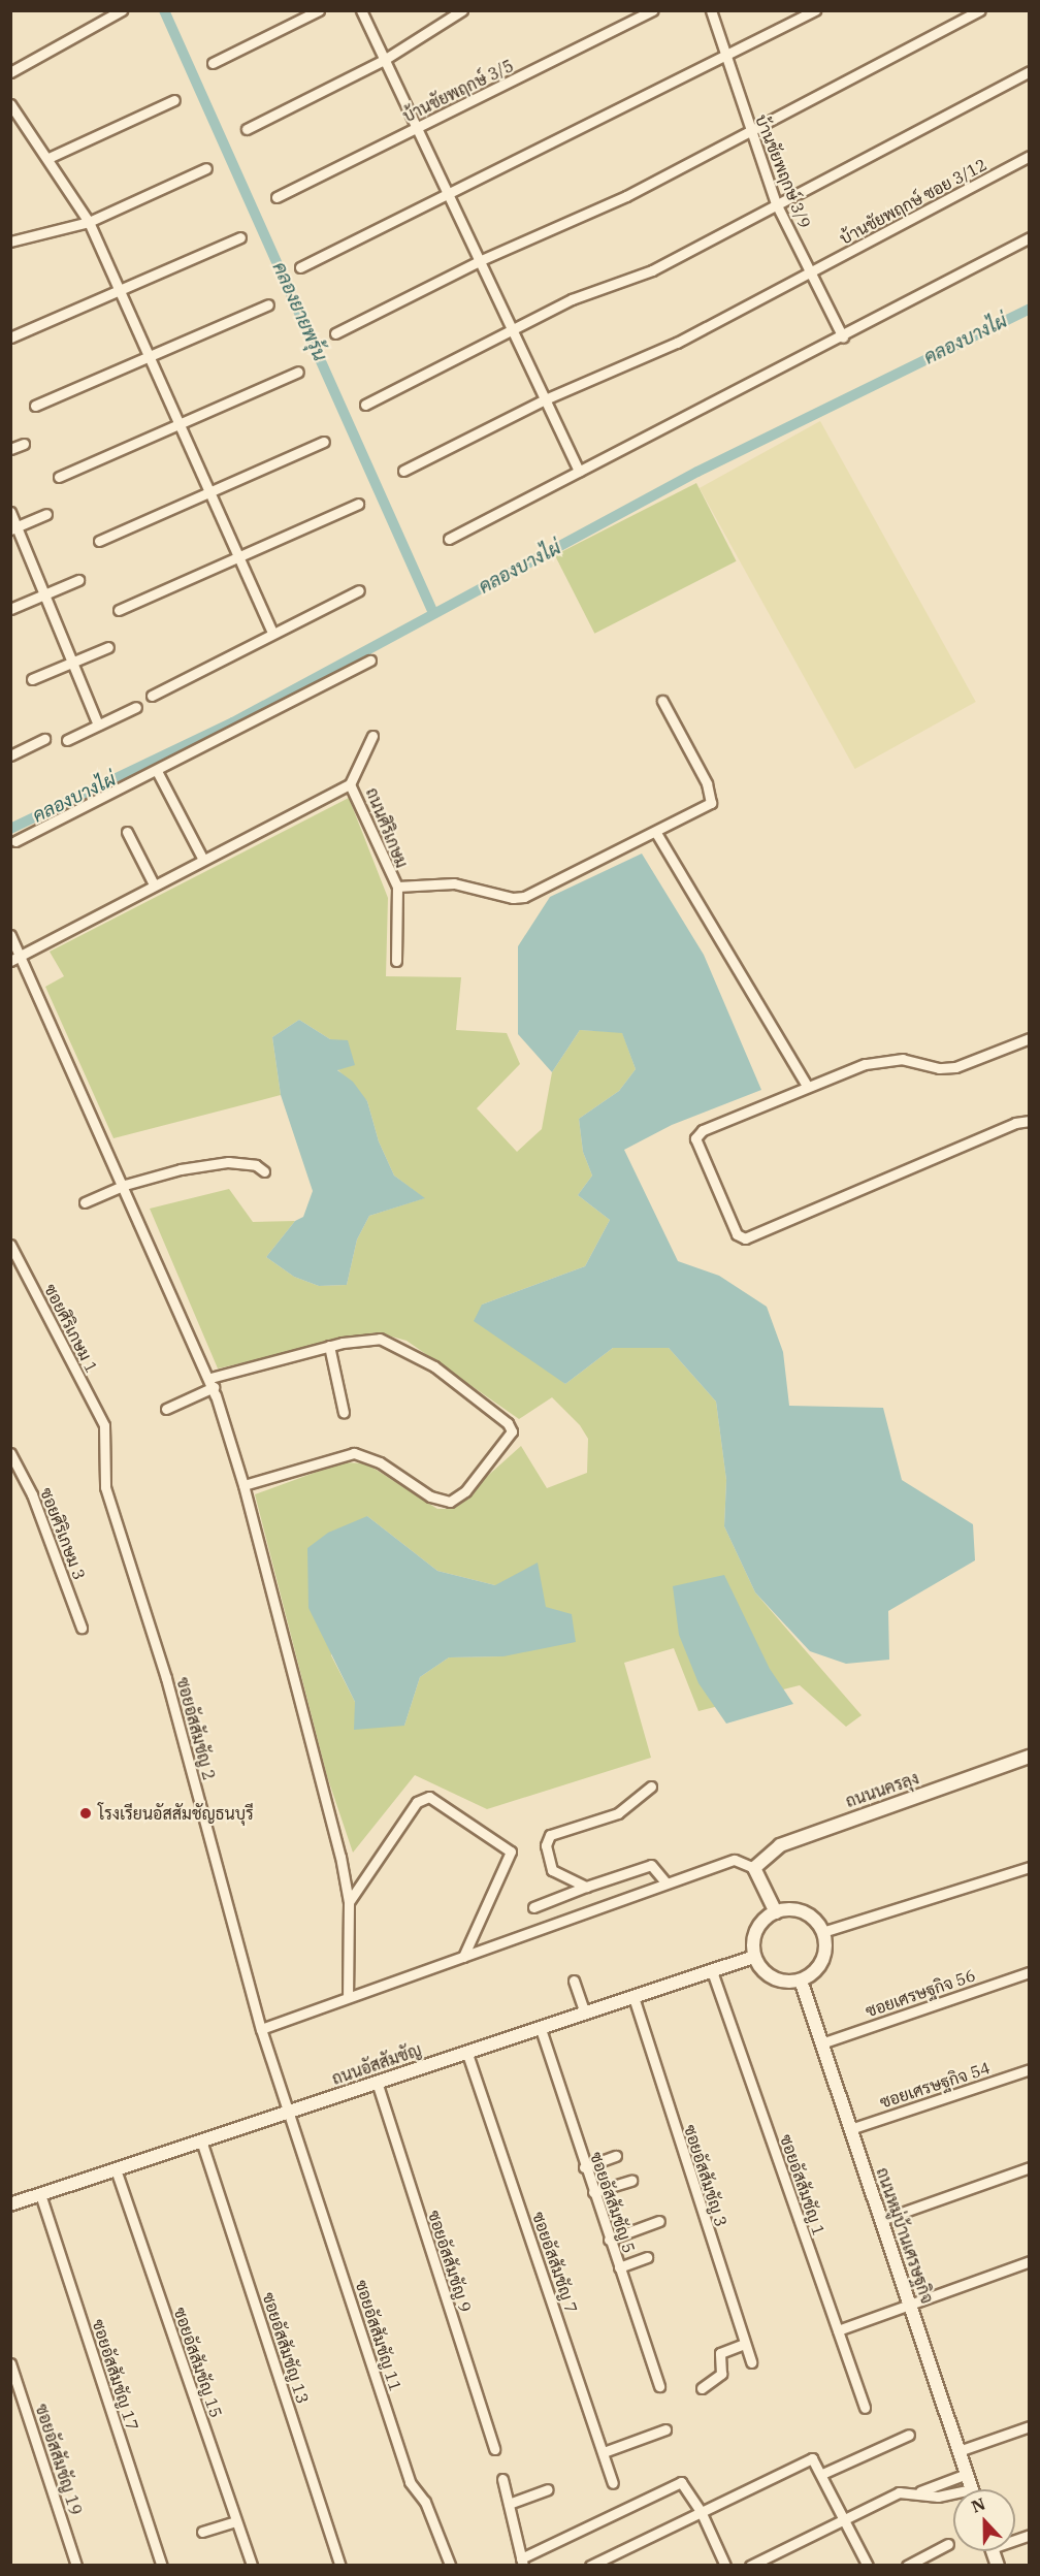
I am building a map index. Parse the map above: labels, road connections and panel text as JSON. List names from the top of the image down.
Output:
{
  "streets": {
    "street": [
      "บ้านชัยพฤกษ์ 3/5",
      "บ้านชัยพฤกษ์ 3/9",
      "บ้านชัยพฤกษ์ ซอย 3/12",
      "ถนนศิริเกษม",
      "ซอยศิริเกษม 1",
      "ซอยศิริเกษม 3",
      "ซอยอัสสัมชัญ 2",
      "ถนนนครลุง",
      "ซอยเศรษฐกิจ 56",
      "ถนนอัสสัมชัญ",
      "ซอยเศรษฐกิจ 54",
      "ซอยอัสสัมชัญ 3",
      "ซอยอัสสัมชัญ 1",
      "ซอยอัสสัมชัญ 5",
      "ถนนหมู่บ้านเศรษฐกิจ",
      "ซอยอัสสัมชัญ 9",
      "ซอยอัสสัมชัญ 7",
      "ซอยอัสสัมชัญ 11",
      "ซอยอัสสัมชัญ 13",
      "ซอยอัสสัมชัญ 15",
      "ซอยอัสสัมชัญ 17",
      "ซอยอัสสัมชัญ 19"
    ]
  },
  "crossings": [
    ["บ้านชัยพฤกษ์ 3/9", "บ้านชัยพฤกษ์ ซอย 3/12"],
    ["ซอยศิริเกษม 1", "ซอยอัสสัมชัญ 2"],
    ["ซอยอัสสัมชัญ 2", "ถนนอัสสัมชัญ"],
    ["ซอยอัสสัมชัญ 2", "ซอยอัสสัมชัญ 11"],
    ["ซอยเศรษฐกิจ 56", "ถนนหมู่บ้านเศรษฐกิจ"],
    ["ถนนอัสสัมชัญ", "ซอยอัสสัมชัญ 3"],
    ["ถนนอัสสัมชัญ", "ซอยอัสสัมชัญ 1"],
    ["ถนนอัสสัมชัญ", "ซอยอัสสัมชัญ 5"],
    ["ถนนอัสสัมชัญ", "ถนนหมู่บ้านเศรษฐกิจ"],
    ["ถนนอัสสัมชัญ", "ซอยอัสสัมชัญ 9"],
    ["ถนนอัสสัมชัญ", "ซอยอัสสัมชัญ 7"],
    ["ถนนอัสสัมชัญ", "ซอยอัสสัมชัญ 11"],
    ["ถนนอัสสัมชัญ", "ซอยอัสสัมชัญ 13"],
    ["ถนนอัสสัมชัญ", "ซอยอัสสัมชัญ 15"],
    ["ถนนอัสสัมชัญ", "ซอยอัสสัมชัญ 17"],
    ["ซอยเศรษฐกิจ 54", "ถนนหมู่บ้านเศรษฐกิจ"]
  ],
  "water": ["คลองยายพรุ้น", "คลองบางไผ่"],
  "places": ["โรงเรียนอัสสัมชัญธนบุรี"],
  "north": "top"
}
